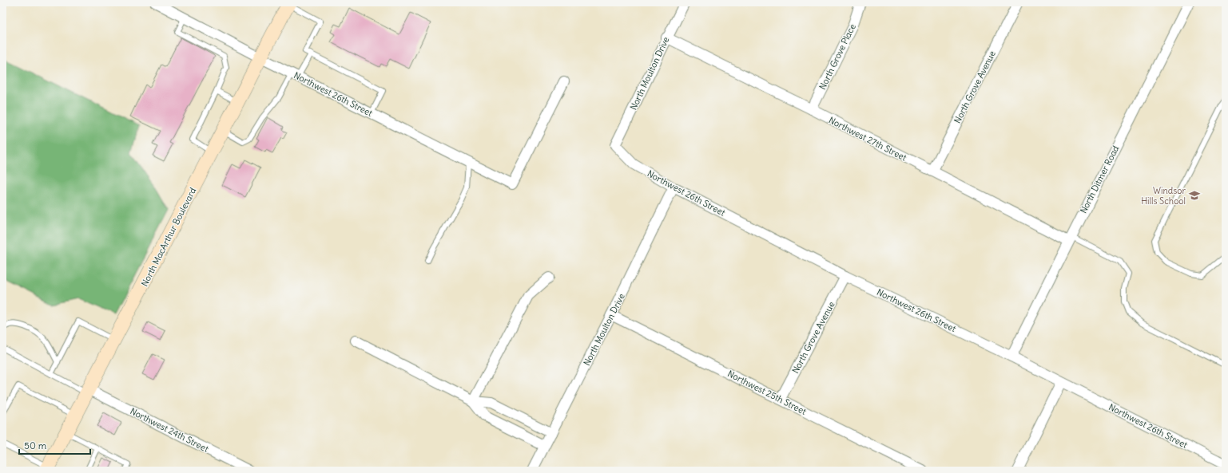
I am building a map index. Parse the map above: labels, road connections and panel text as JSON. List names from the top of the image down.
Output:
{
  "streets": {
    "main road": ["North MacArthur Boulevard"],
    "street": [
      "North Grove Place",
      "North Moulton Drive",
      "North Grove Avenue",
      "Northwest 26th Street",
      "Northwest 27th Street",
      "North Ditmer Road",
      "Northwest 25th Street",
      "Northwest 24th Street"
    ]
  },
  "crossings": [
    ["North Grove Place", "Northwest 27th Street"],
    ["North Moulton Drive", "Northwest 26th Street"],
    ["North Moulton Drive", "Northwest 27th Street"],
    ["North Moulton Drive", "Northwest 25th Street"],
    ["North Grove Avenue", "Northwest 26th Street"],
    ["North Grove Avenue", "Northwest 27th Street"],
    ["North Grove Avenue", "Northwest 25th Street"],
    ["Northwest 26th Street", "North Ditmer Road"],
    ["Northwest 26th Street", "North MacArthur Boulevard"],
    ["Northwest 27th Street", "North Ditmer Road"],
    ["North MacArthur Boulevard", "Northwest 24th Street"]
  ],
  "places": {
    "school or university": ["Windsor Hills School"]
  },
  "scale_bar": "50 m"
}
